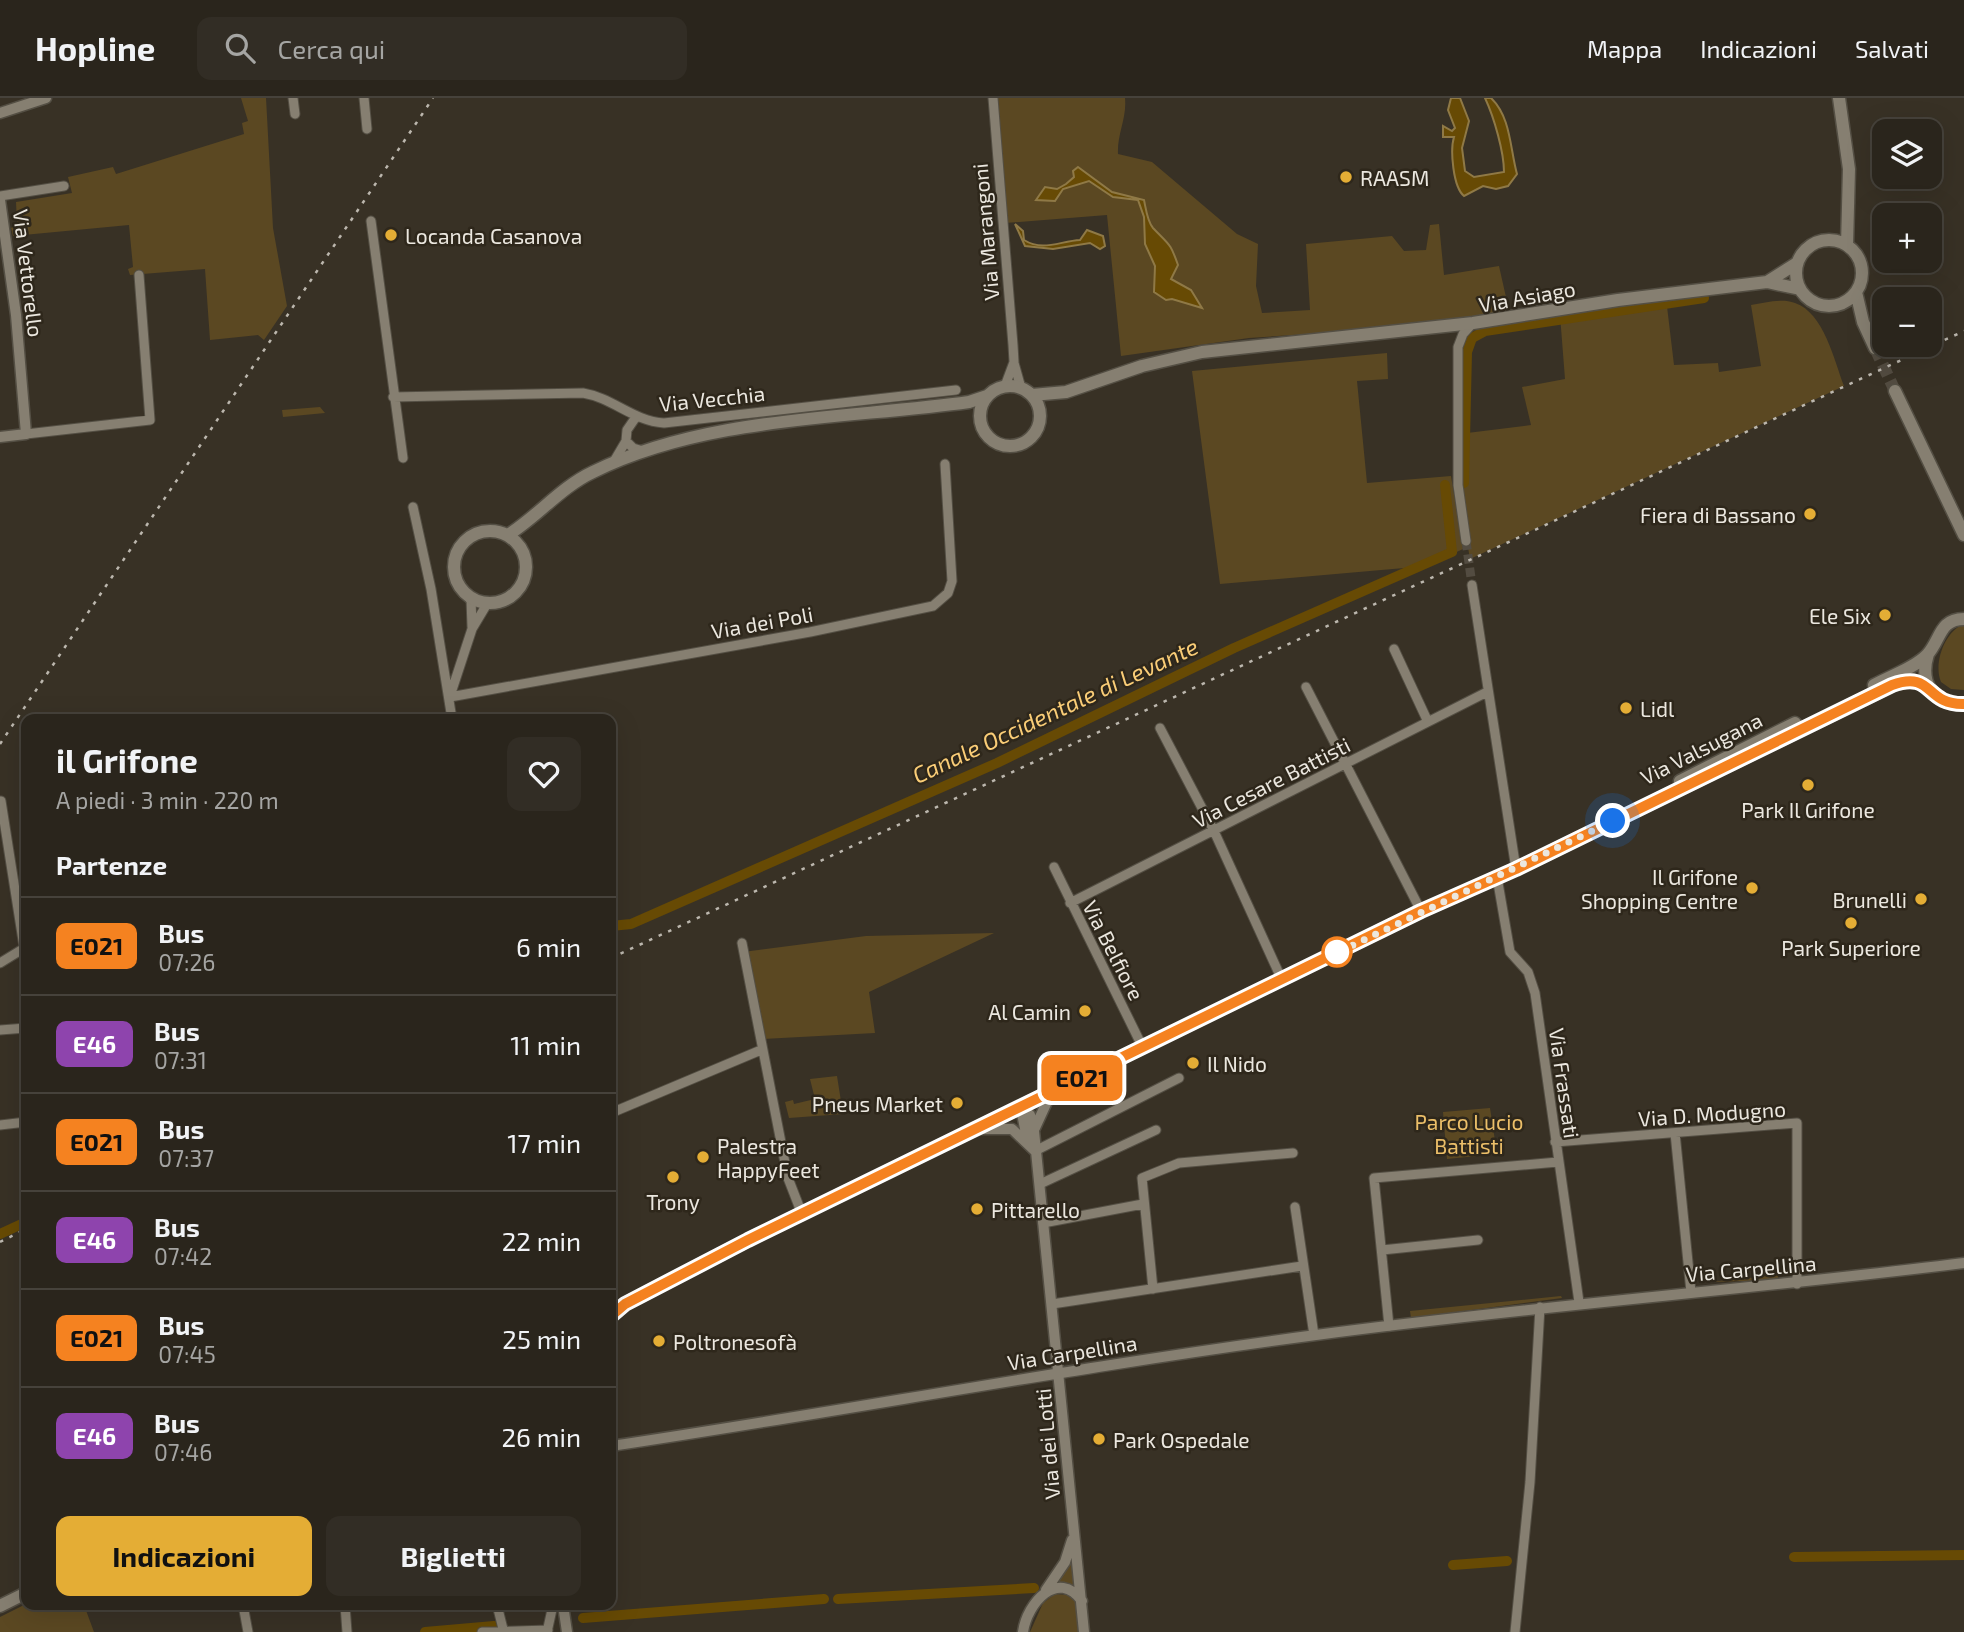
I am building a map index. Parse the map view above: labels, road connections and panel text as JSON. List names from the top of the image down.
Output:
{
  "streets": {
    "main road": ["Via Asiago", "Via Valsugana"],
    "street": [
      "Via Marangoni",
      "Via Vettorello",
      "Via Vecchia",
      "Via dei Poli",
      "Via Cesare Battisti",
      "Via Belfiore",
      "Via Frassati",
      "Via D. Modugno",
      "Via Carpellina",
      "Via dei Lotti"
    ]
  },
  "crossings": [
    ["Via Cesare Battisti", "Via Belfiore"],
    ["Via Frassati", "Via D. Modugno"],
    ["Via Frassati", "Via Carpellina"],
    ["Via D. Modugno", "Via Carpellina"],
    ["Via Carpellina", "Via dei Lotti"]
  ],
  "water": ["Canale Occidentale di Levante"],
  "parks": ["Parco Lucio Battisti"],
  "places": [
    "RAASM",
    "Locanda Casanova",
    "Fiera di Bassano",
    "Ele Six",
    "Lidl",
    "Park Il Grifone",
    "Il Grifone Shopping Centre",
    "Brunelli",
    "Park Superiore",
    "Al Camin",
    "Il Nido",
    "Pneus Market",
    "Palestra HappyFeet",
    "Trony",
    "Pittarello",
    "Poltronesofà",
    "Park Ospedale"
  ],
  "lines": ["bus line E021"],
  "page": {
    "header": "Hopline",
    "search": "Cerca qui",
    "nav": ["Mappa", "Indicazioni", "Salvati"],
    "on_map": "E021",
    "map_buttons": ["+", "−"],
    "heading": [
      ["il Grifone", "A piedi · 3 min · 220 m"],
      "Partenze"
    ],
    "list": [
      {
        "mark": "E021",
        "name": "Bus",
        "note": "07:26",
        "value": "6 min"
      },
      {
        "mark": "E46",
        "name": "Bus",
        "note": "07:31",
        "value": "11 min"
      },
      {
        "mark": "E021",
        "name": "Bus",
        "note": "07:37",
        "value": "17 min"
      },
      {
        "mark": "E46",
        "name": "Bus",
        "note": "07:42",
        "value": "22 min"
      },
      {
        "mark": "E021",
        "name": "Bus",
        "note": "07:45",
        "value": "25 min"
      },
      {
        "mark": "E46",
        "name": "Bus",
        "note": "07:46",
        "value": "26 min"
      }
    ],
    "buttons": ["Indicazioni", "Biglietti"]
  }
}
